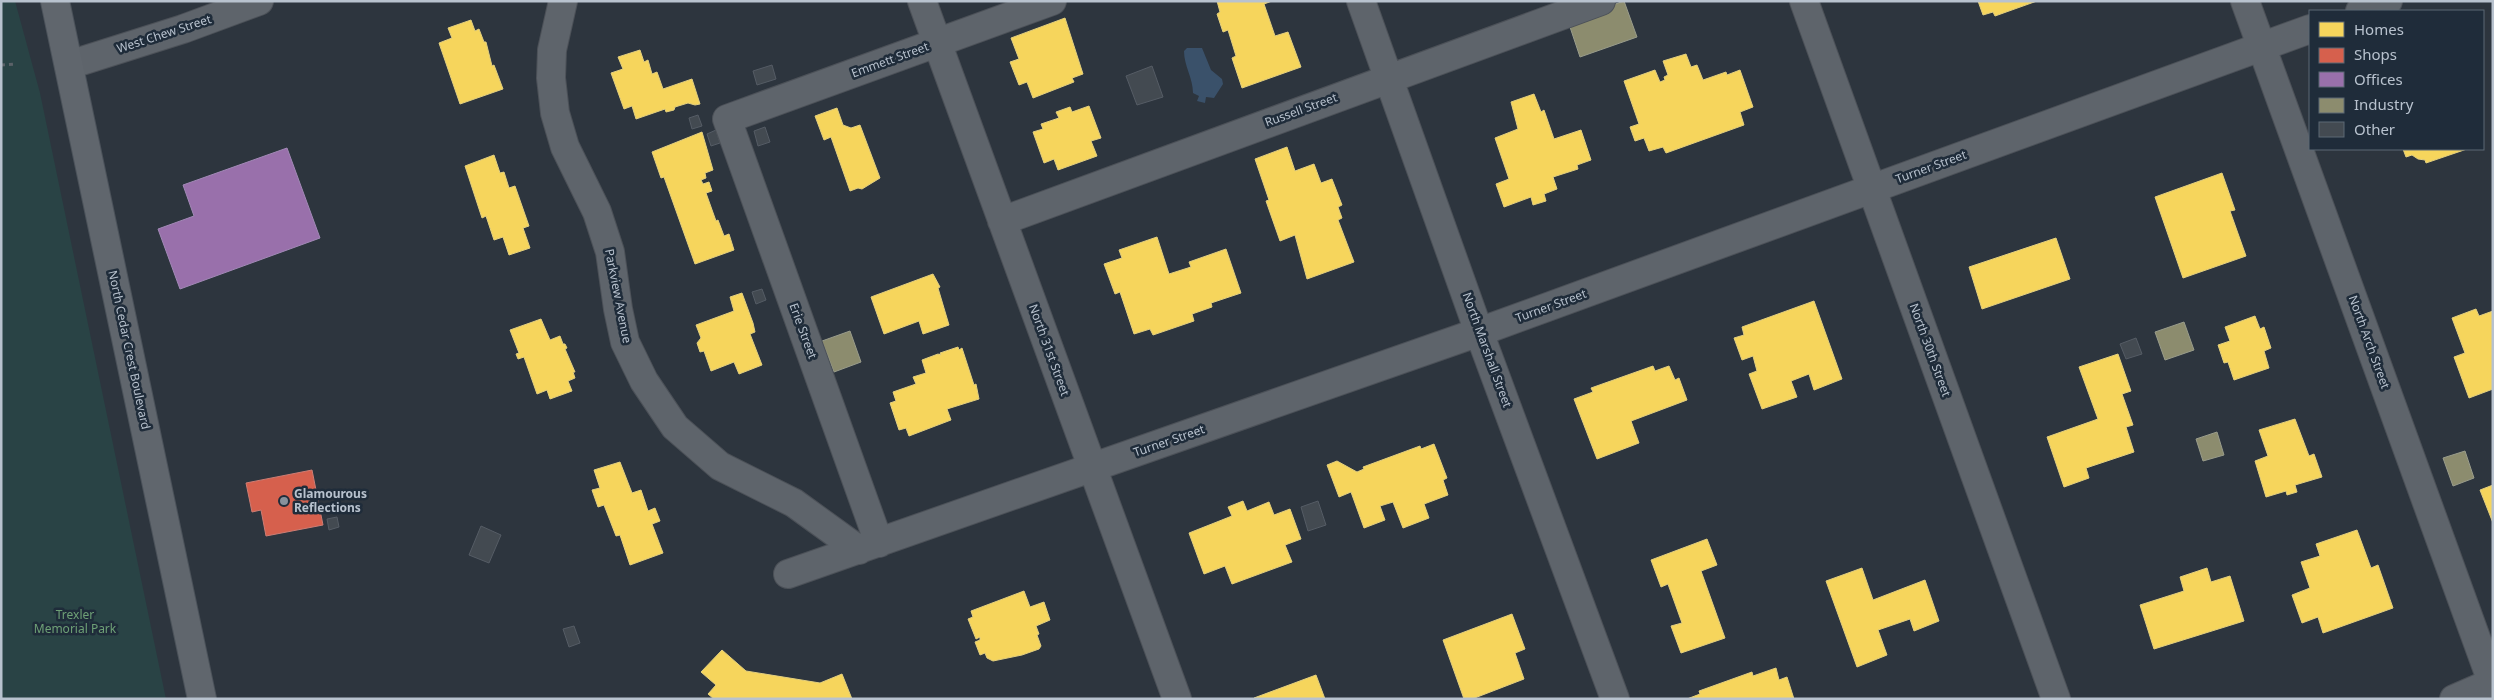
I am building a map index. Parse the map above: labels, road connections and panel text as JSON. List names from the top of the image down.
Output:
{
  "streets": {
    "main road": ["North Cedar Crest Boulevard"],
    "street": [
      "West Chew Street",
      "Emmett Street",
      "Russell Street",
      "Turner Street",
      "Parkview Avenue",
      "Erie Street",
      "North Arch Street",
      "North 31st Street",
      "North Marshall Street",
      "North 30th Street"
    ]
  },
  "crossings": [
    ["West Chew Street", "North Cedar Crest Boulevard"],
    ["Emmett Street", "Erie Street"],
    ["Emmett Street", "North 31st Street"],
    ["Russell Street", "North 31st Street"],
    ["Russell Street", "North Marshall Street"],
    ["Turner Street", "Parkview Avenue"],
    ["Turner Street", "Erie Street"],
    ["Turner Street", "North Arch Street"],
    ["Turner Street", "North 31st Street"],
    ["Turner Street", "North Marshall Street"],
    ["Turner Street", "North 30th Street"],
    ["Parkview Avenue", "Erie Street"]
  ],
  "parks": ["Trexler Memorial Park"],
  "places": ["Glamourous Reflections"],
  "legend": [
    "Homes",
    "Shops",
    "Offices",
    "Industry",
    "Other"
  ]
}
